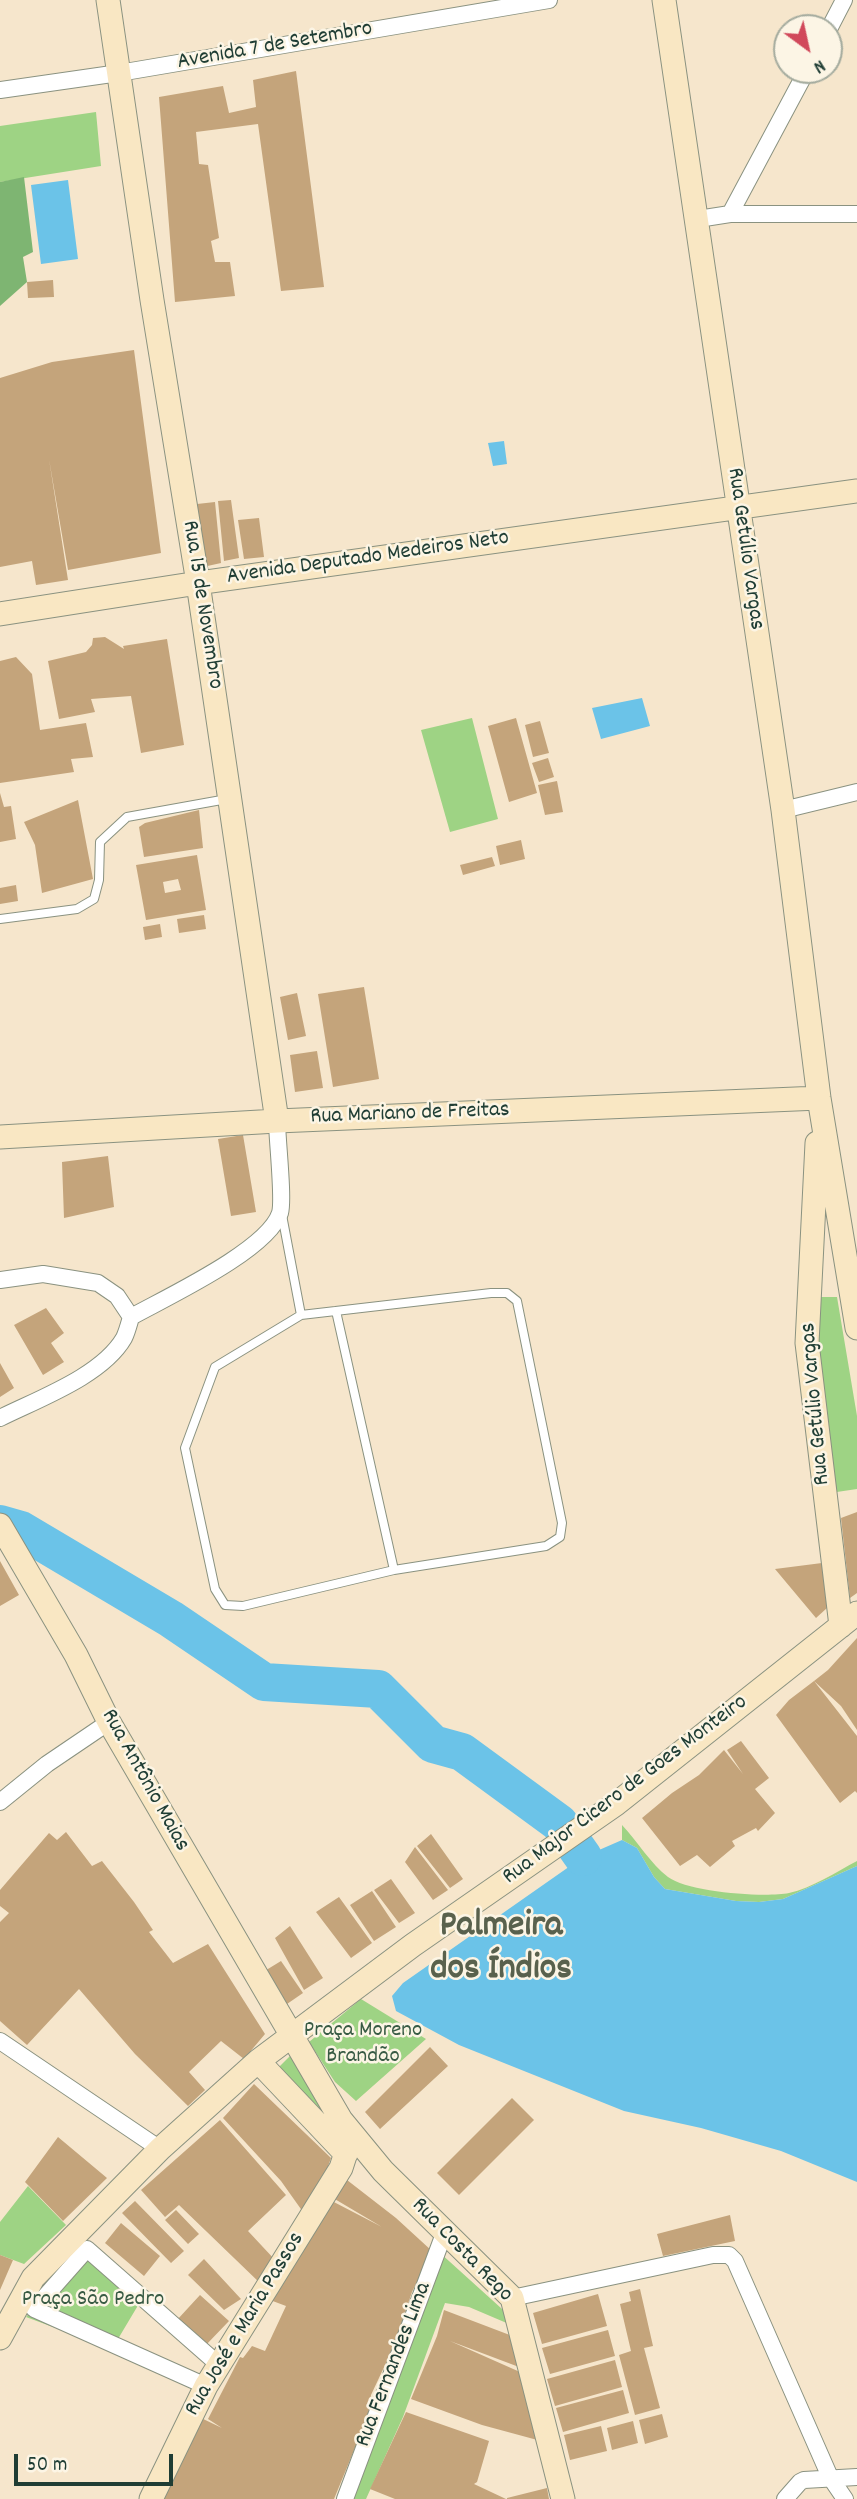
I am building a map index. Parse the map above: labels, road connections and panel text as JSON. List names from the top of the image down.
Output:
{
  "streets": {
    "street": [
      "Avenida 7 de Setembro",
      "Rua Getúlio Vargas",
      "Avenida Deputado Medeiros Neto",
      "Rua 15 de Novembro",
      "Rua Mariano de Freitas",
      "Rua Antônio Maias",
      "Rua Major Cicero de Goes Monteiro",
      "Rua Costa Rego",
      "Rua José e Maria Passos",
      "Rua Fernandes Lima"
    ]
  },
  "crossings": [
    ["Avenida 7 de Setembro", "Rua 15 de Novembro"],
    ["Rua Getúlio Vargas", "Avenida Deputado Medeiros Neto"],
    ["Rua Getúlio Vargas", "Rua Mariano de Freitas"],
    ["Rua Getúlio Vargas", "Rua Major Cicero de Goes Monteiro"],
    ["Avenida Deputado Medeiros Neto", "Rua 15 de Novembro"],
    ["Rua 15 de Novembro", "Rua Mariano de Freitas"],
    ["Rua Antônio Maias", "Rua Major Cicero de Goes Monteiro"],
    ["Rua Antônio Maias", "Rua Costa Rego"],
    ["Rua Major Cicero de Goes Monteiro", "Rua Costa Rego"],
    ["Rua Costa Rego", "Rua José e Maria Passos"],
    ["Rua Costa Rego", "Rua Fernandes Lima"]
  ],
  "districts": ["Palmeira dos Índios"],
  "parks": ["Praça Moreno Brandão", "Praça São Pedro"],
  "scale_bar": "50 m",
  "north": "bottom right"
}
